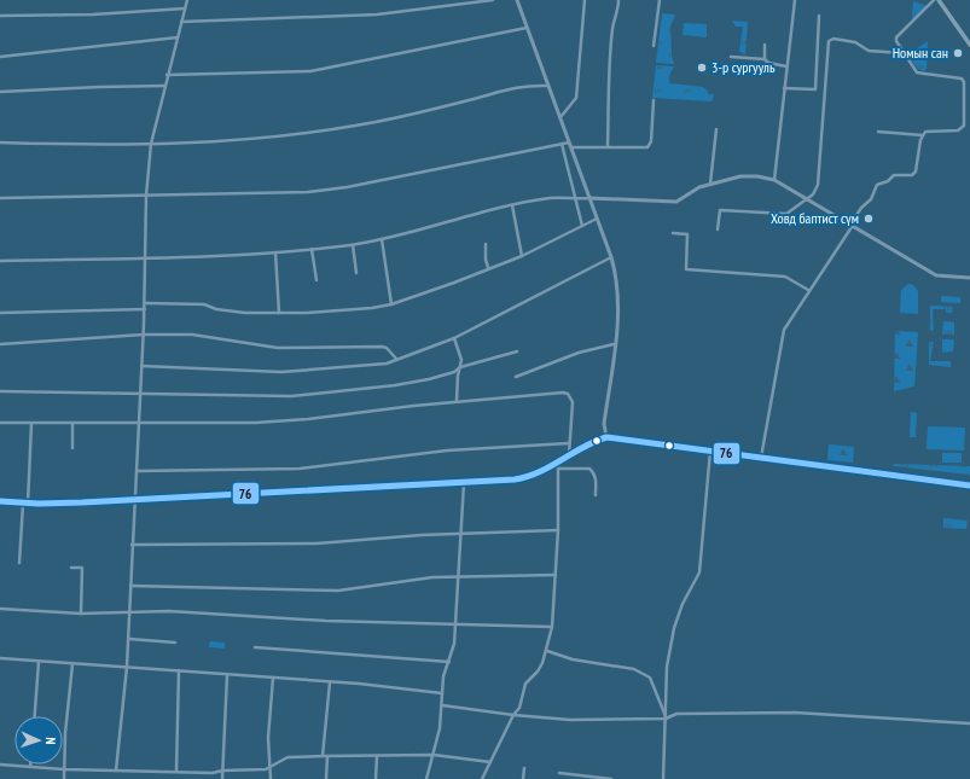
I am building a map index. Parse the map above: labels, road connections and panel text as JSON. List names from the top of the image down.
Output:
{
  "places": ["Номын сан", "3-р сургууль", "Ховд баптист сүм"],
  "lines": ["transit line 76"],
  "north": "right"
}
